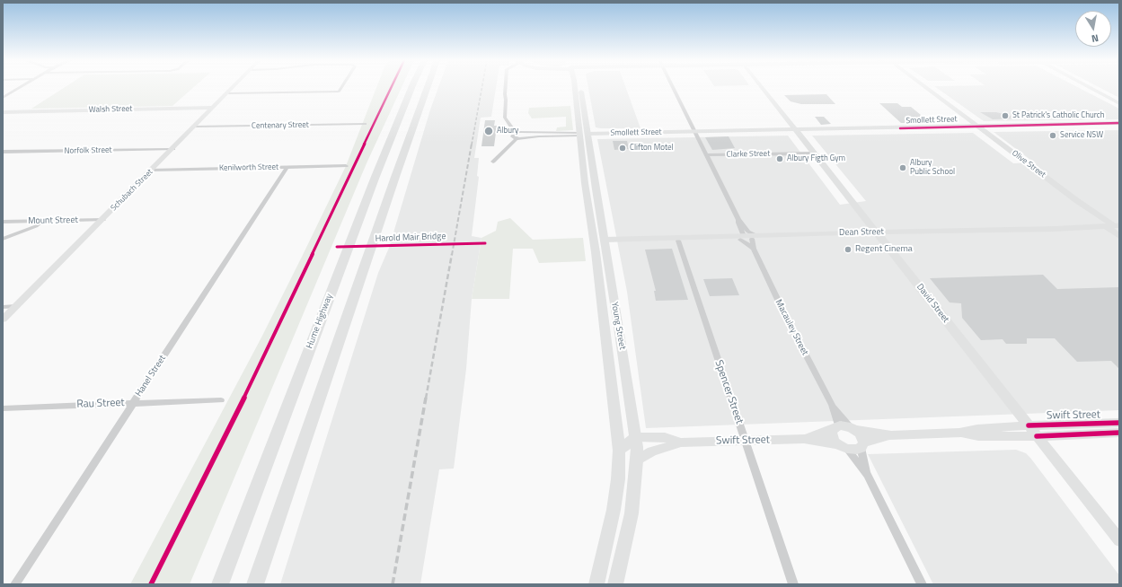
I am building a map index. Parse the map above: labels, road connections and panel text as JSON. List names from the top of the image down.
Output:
{
  "streets": {
    "highway": ["Hume Highway"],
    "main road": ["Young Street"],
    "street": [
      "Walsh Street",
      "Smollett Street",
      "Centenary Street",
      "Norfolk Street",
      "Clarke Street",
      "Olive Street",
      "Kenilworth Street",
      "Schubach Street",
      "Mount Street",
      "Dean Street",
      "David Street",
      "Macauley Street",
      "Hanel Street",
      "Spencer Street",
      "Rau Street",
      "Swift Street"
    ],
    "cycle path": ["Harold Mair Bridge"]
  },
  "crossings": [
    ["Walsh Street", "Schubach Street"],
    ["Smollett Street", "Olive Street"],
    ["Smollett Street", "David Street"],
    ["Smollett Street", "Young Street"],
    ["Smollett Street", "Macauley Street"],
    ["Centenary Street", "Schubach Street"],
    ["Norfolk Street", "Schubach Street"],
    ["Clarke Street", "David Street"],
    ["Clarke Street", "Macauley Street"],
    ["Olive Street", "Dean Street"],
    ["Kenilworth Street", "Schubach Street"],
    ["Kenilworth Street", "Hanel Street"],
    ["Schubach Street", "Mount Street"],
    ["Dean Street", "David Street"],
    ["Dean Street", "Young Street"],
    ["Dean Street", "Macauley Street"],
    ["Dean Street", "Spencer Street"],
    ["David Street", "Swift Street"],
    ["Young Street", "Swift Street"],
    ["Macauley Street", "Swift Street"],
    ["Hanel Street", "Rau Street"],
    ["Spencer Street", "Swift Street"]
  ],
  "places": [
    "St Patrick's Catholic Church",
    "Albury",
    "Service NSW",
    "Clifton Motel",
    "Albury Figth Gym",
    "Albury Public School",
    "Regent Cinema"
  ],
  "north": "bottom"
}
